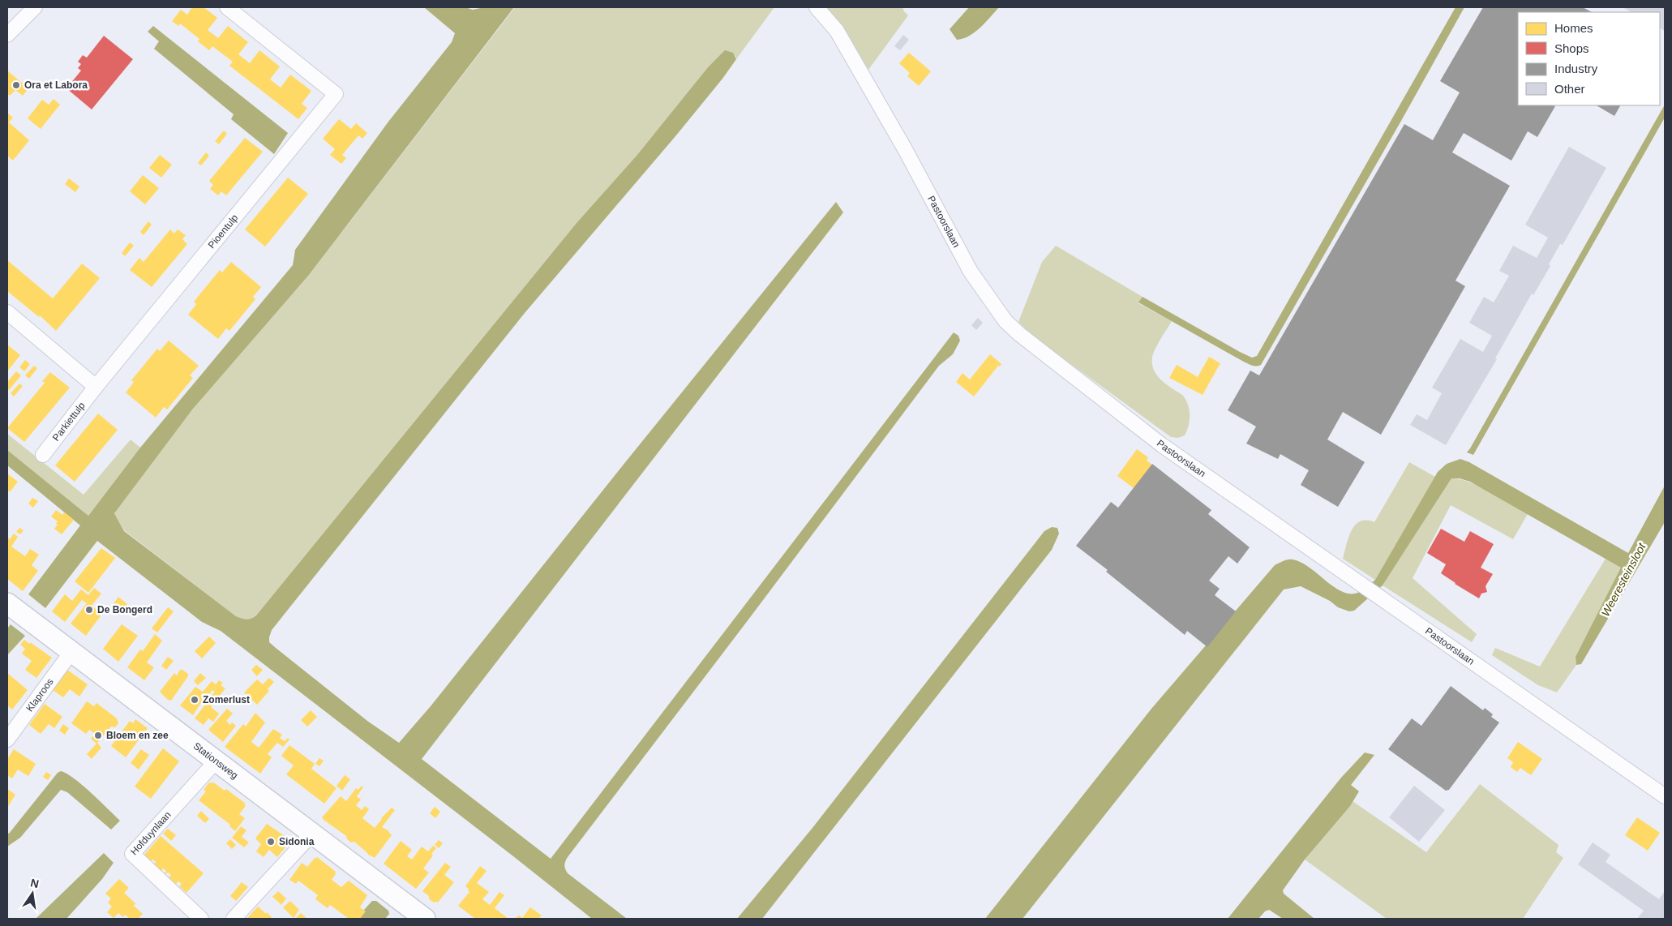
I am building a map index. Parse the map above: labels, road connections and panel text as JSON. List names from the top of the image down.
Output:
{
  "streets": {
    "street": [
      "Pastoorslaan",
      "Pioentulp",
      "Parkiettulp",
      "Klaproos",
      "Stationsweg",
      "Hofduynlaan"
    ]
  },
  "crossings": [
    ["Pioentulp", "Parkiettulp"],
    ["Klaproos", "Stationsweg"],
    ["Stationsweg", "Hofduynlaan"]
  ],
  "water": ["Weeresteinsloot"],
  "places": [
    "Ora et Labora",
    "De Bongerd",
    "Zomerlust",
    "Bloem en zee",
    "Sidonia"
  ],
  "legend": [
    "Homes",
    "Shops",
    "Industry",
    "Other"
  ],
  "north": "top"
}
